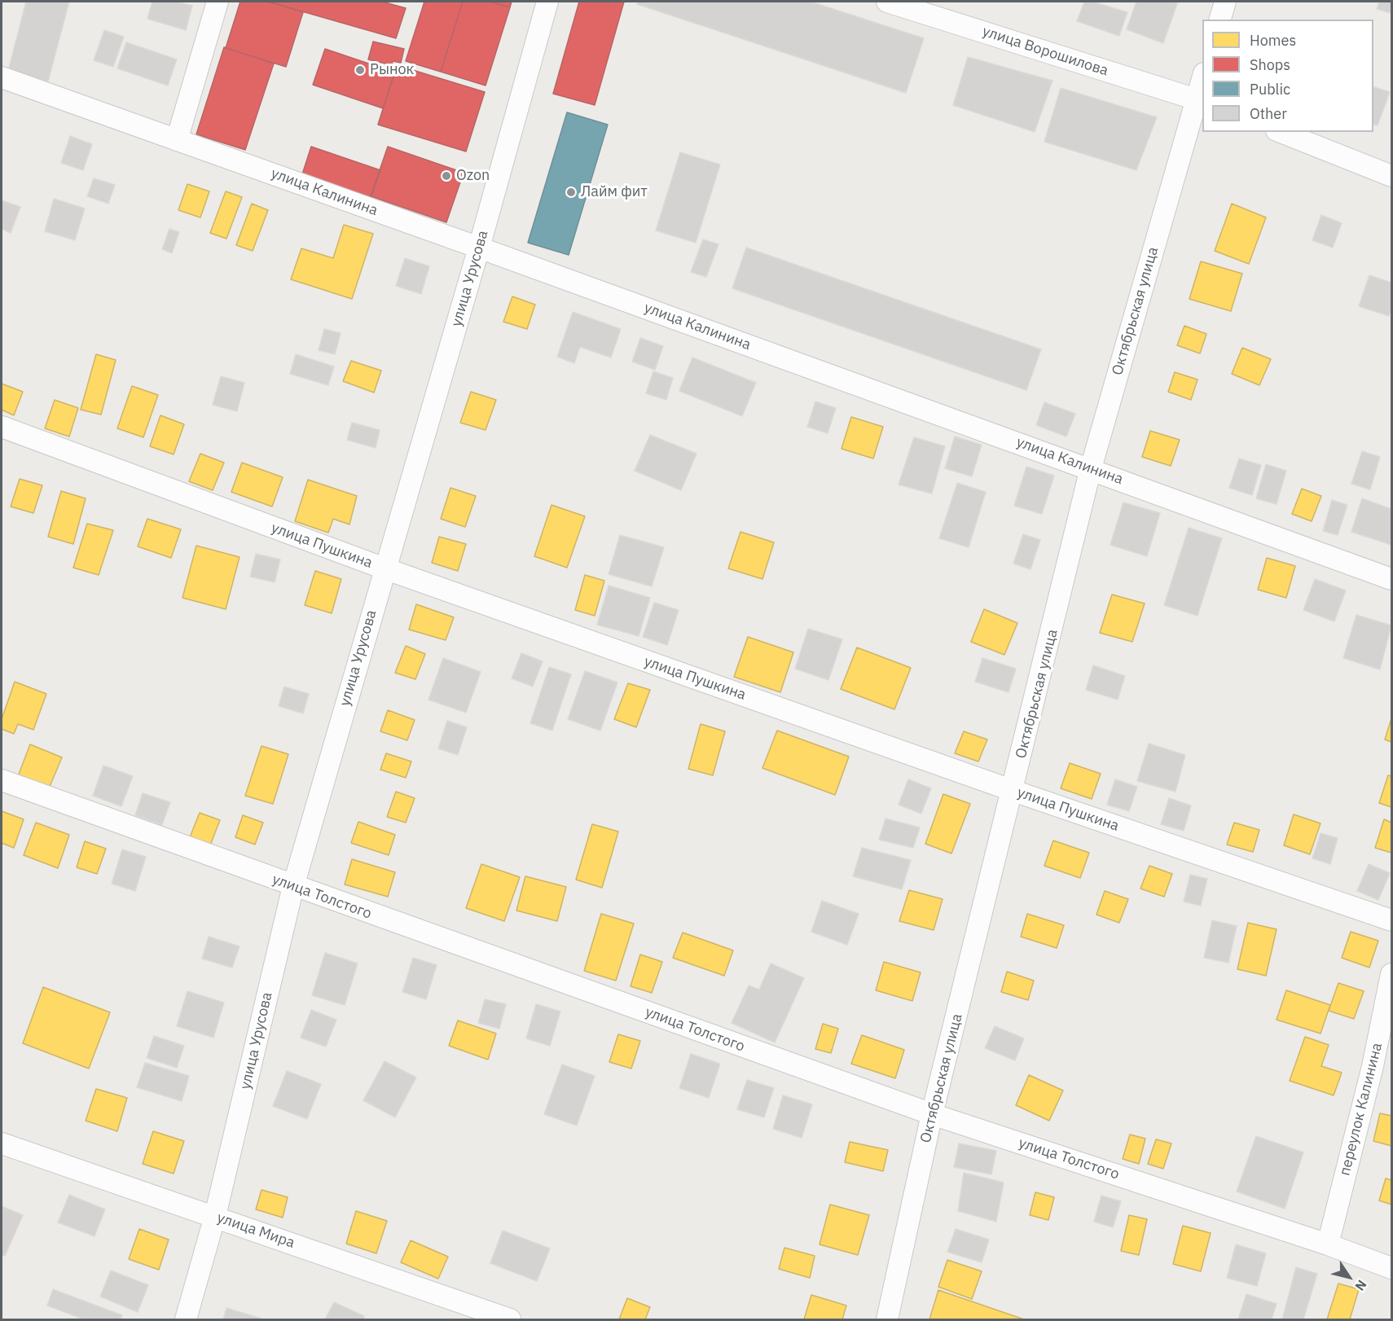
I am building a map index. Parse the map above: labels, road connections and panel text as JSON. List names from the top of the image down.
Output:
{
  "streets": {
    "street": [
      "улица Ворошилова",
      "улица Калинина",
      "улица Урусова",
      "Октябрьская улица",
      "улица Пушкина",
      "улица Толстого",
      "переулок Калинина",
      "улица Мира"
    ]
  },
  "crossings": [
    ["улица Ворошилова", "Октябрьская улица"],
    ["улица Калинина", "улица Урусова"],
    ["улица Калинина", "Октябрьская улица"],
    ["улица Урусова", "улица Пушкина"],
    ["улица Урусова", "улица Толстого"],
    ["улица Урусова", "улица Мира"],
    ["Октябрьская улица", "улица Пушкина"],
    ["Октябрьская улица", "улица Толстого"],
    ["улица Толстого", "переулок Калинина"]
  ],
  "places": ["Рынок", "Ozon", "Лайм фит"],
  "legend": [
    "Homes",
    "Shops",
    "Public",
    "Other"
  ],
  "north": "bottom right"
}
